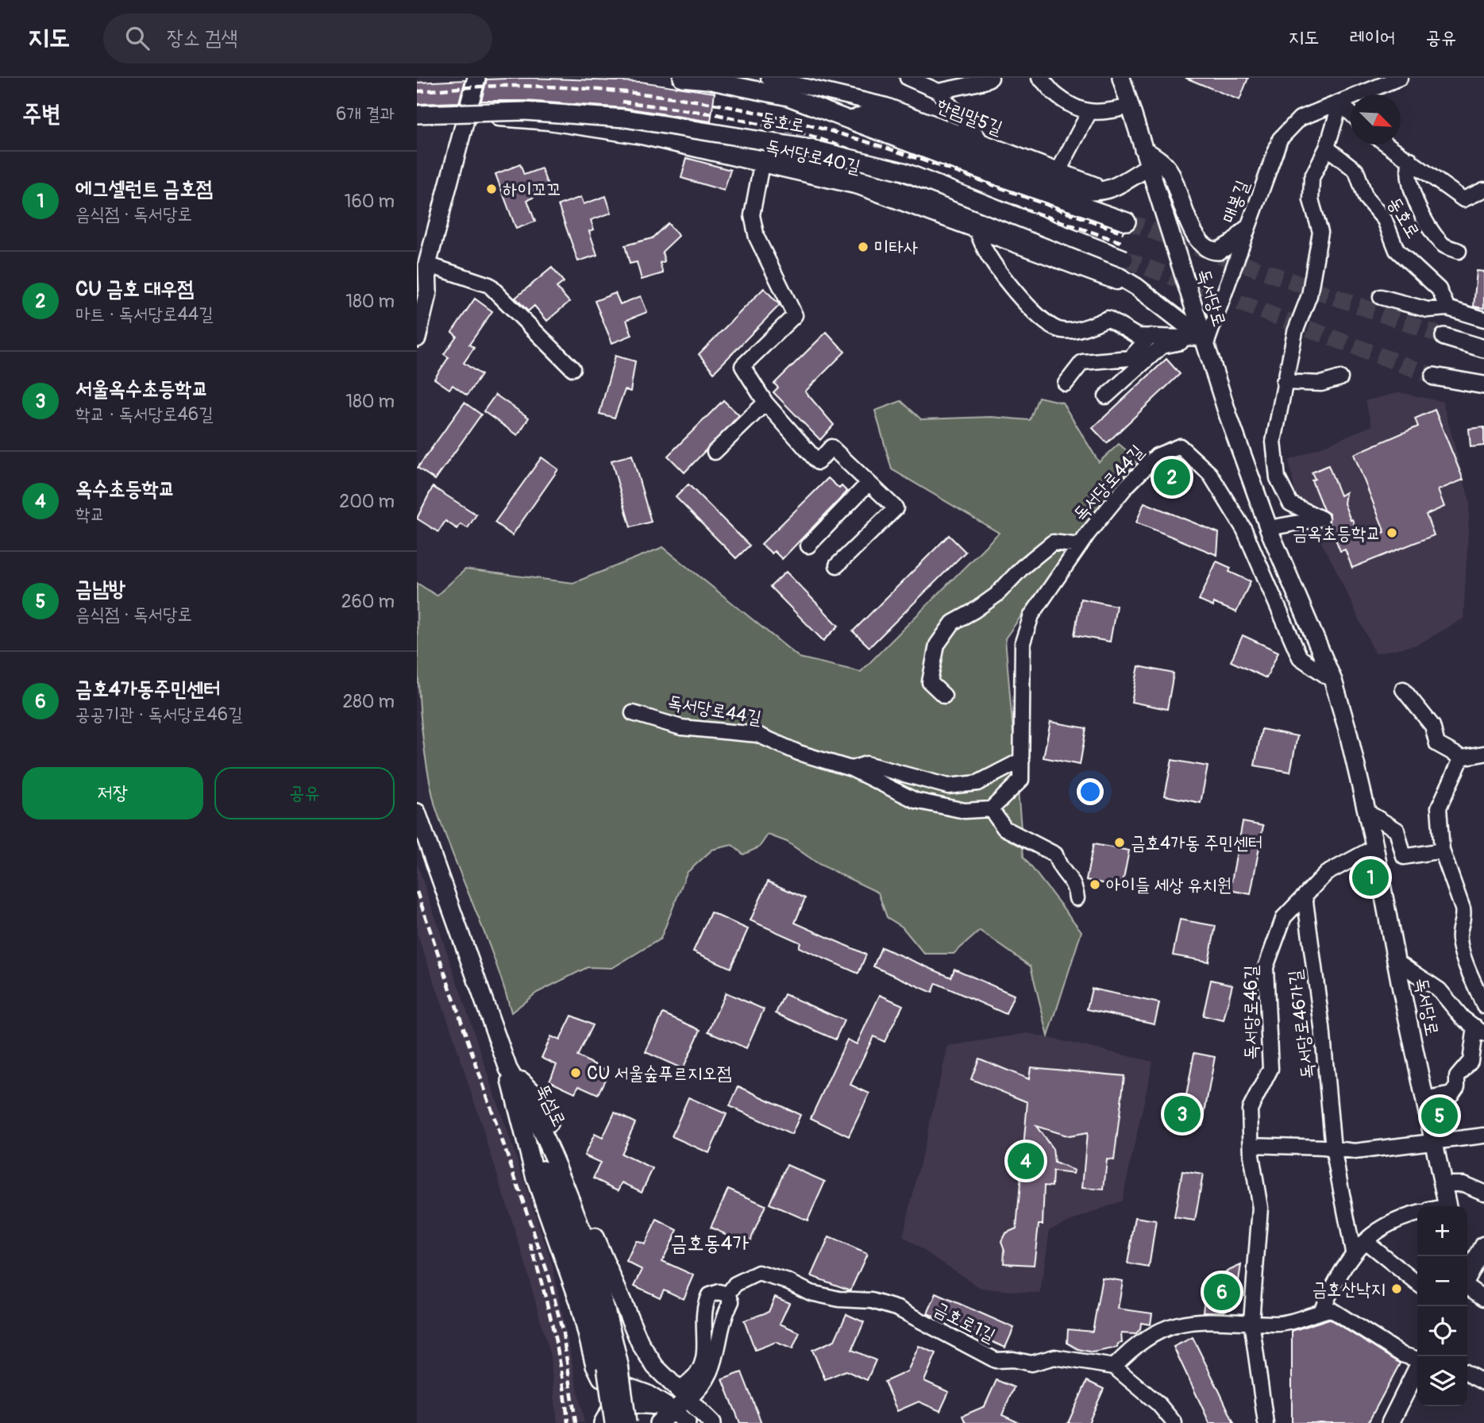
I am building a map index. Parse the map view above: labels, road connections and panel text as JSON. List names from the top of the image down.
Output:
{
  "streets": {
    "main road": ["동호로", "독서당로", "뚝섬로"],
    "street": [
      "한림말5길",
      "독서당로40길",
      "매봉길",
      "독서당로44길",
      "독서당로46길",
      "독서당로46가길",
      "금호로1길"
    ]
  },
  "crossings": [
    ["매봉길", "독서당로"],
    ["독서당로", "독서당로44길"],
    ["독서당로", "독서당로46길"],
    ["독서당로46길", "독서당로46가길"]
  ],
  "districts": ["금호동4가"],
  "places": [
    "하이꼬꼬",
    "미타사",
    "금옥초등학교",
    "금호4가동 주민센터",
    "아이들 세상 유치원",
    "CU 서울숲푸르지오점",
    "금호산낙지"
  ],
  "north": "bottom right",
  "page": {
    "header": "지도",
    "search": "장소 검색",
    "nav": ["지도", "레이어", "공유"],
    "heading": ["주변", "6개 결과"],
    "list": [
      {
        "mark": "1",
        "name": "에그셀런트 금호점",
        "note": "음식점 · 독서당로",
        "value": "160 m"
      },
      {
        "mark": "2",
        "name": "CU 금호 대우점",
        "note": "마트 · 독서당로44길",
        "value": "180 m"
      },
      {
        "mark": "3",
        "name": "서울옥수초등학교",
        "note": "학교 · 독서당로46길",
        "value": "180 m"
      },
      {
        "mark": "4",
        "name": "옥수초등학교",
        "note": "학교",
        "value": "200 m"
      },
      {
        "mark": "5",
        "name": "금남방",
        "note": "음식점 · 독서당로",
        "value": "260 m"
      },
      {
        "mark": "6",
        "name": "금호4가동주민센터",
        "note": "공공기관 · 독서당로46길",
        "value": "280 m"
      }
    ],
    "pins": [
      "2",
      "1",
      "3",
      "5",
      "4",
      "6"
    ],
    "buttons": ["저장", "공유"],
    "map_buttons": ["+", "−"]
  }
}
